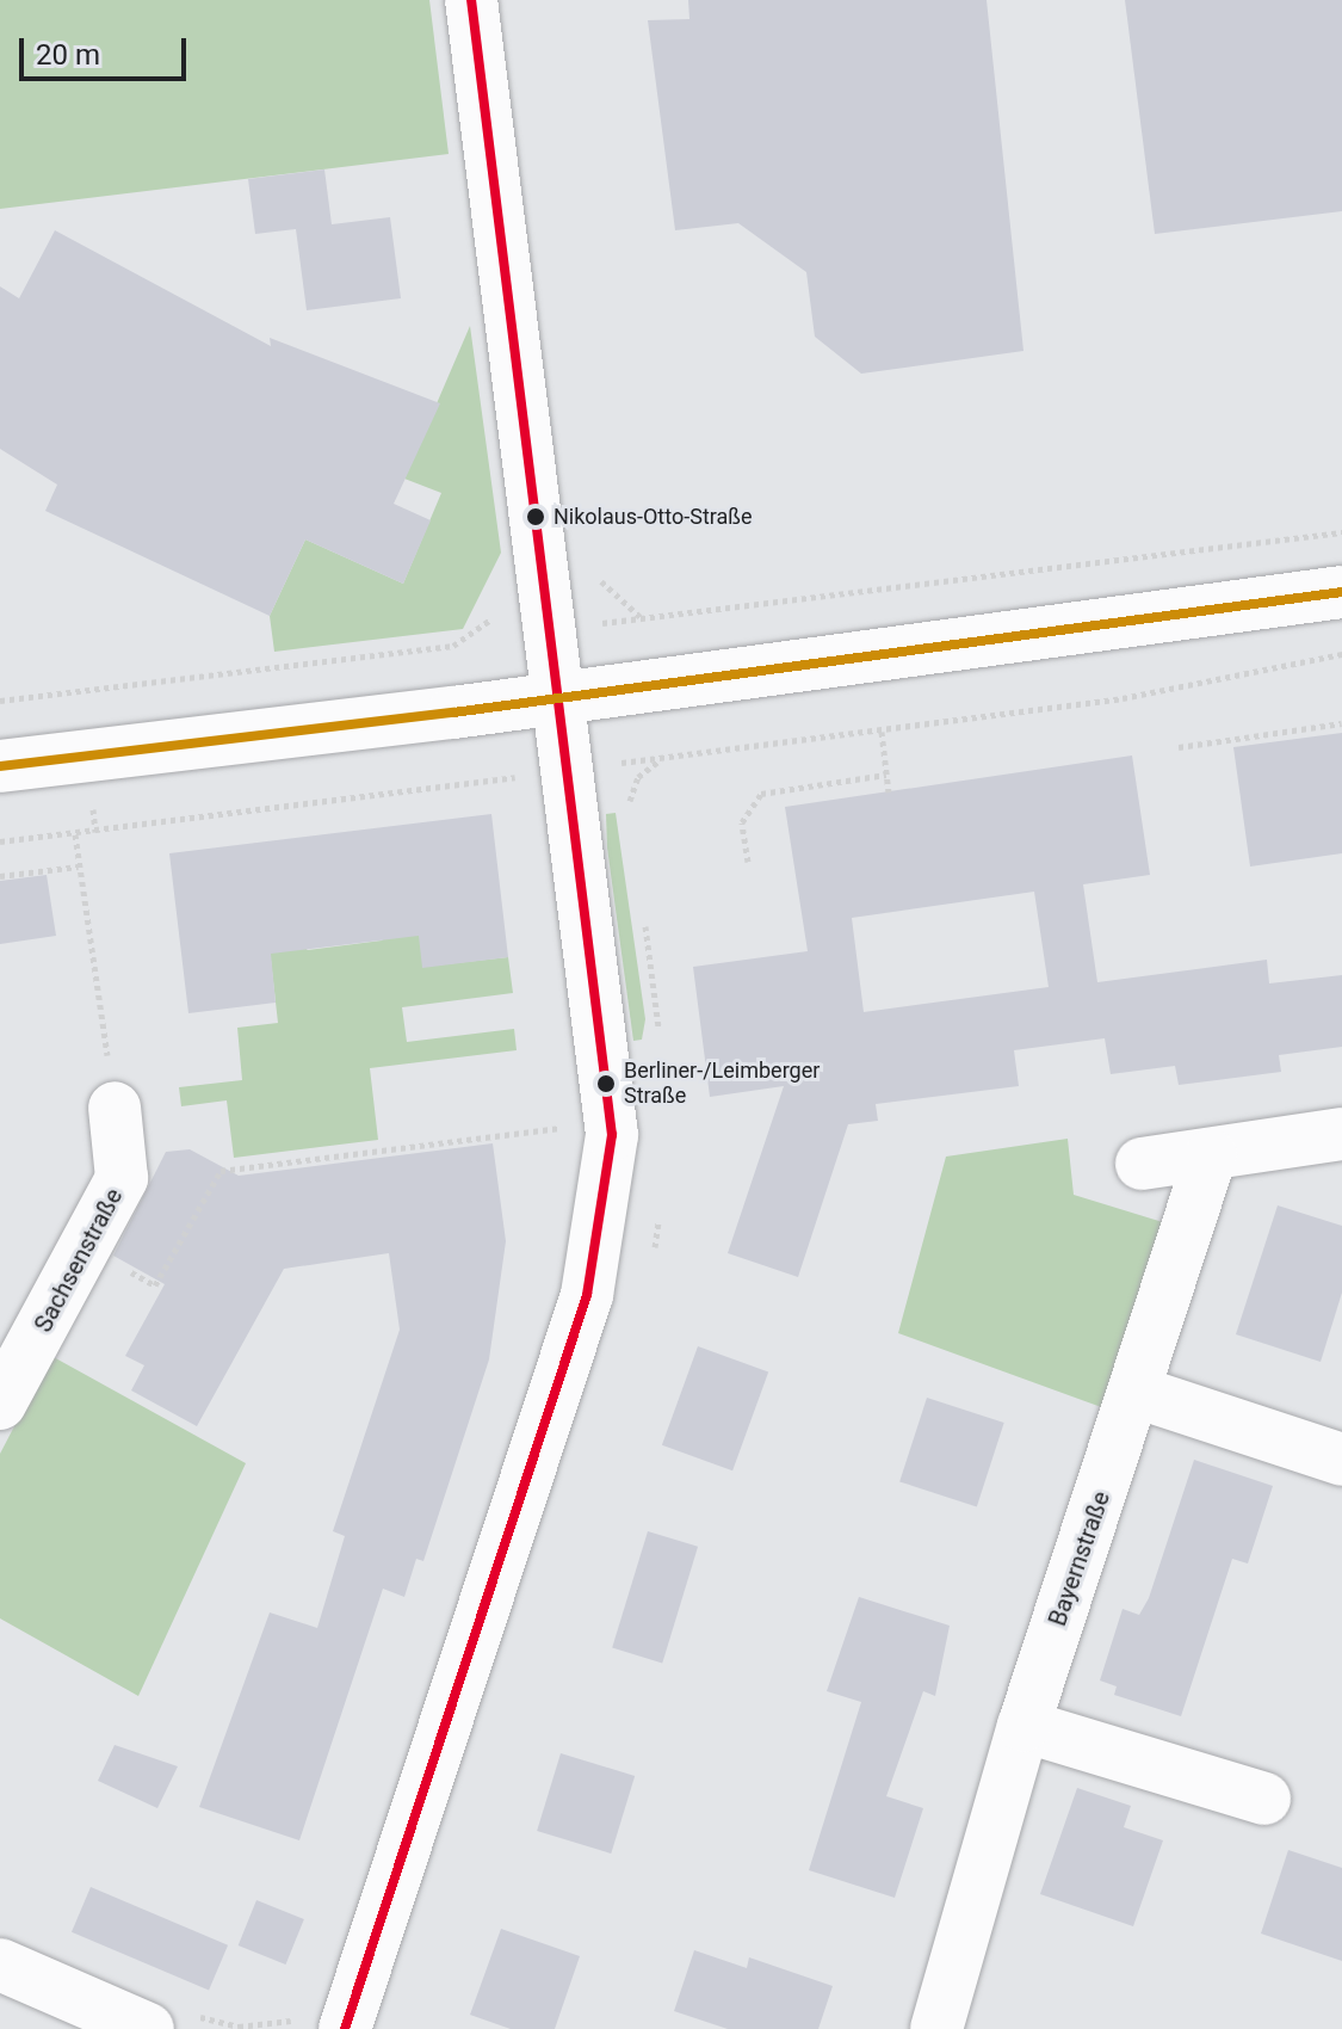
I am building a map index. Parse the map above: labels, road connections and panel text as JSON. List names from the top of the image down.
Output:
{
  "streets": {
    "street": ["Sachsenstraße", "Bayernstraße"]
  },
  "places": ["Nikolaus-Otto-Straße", "Berliner-/Leimberger Straße"],
  "scale_bar": "20 m"
}
